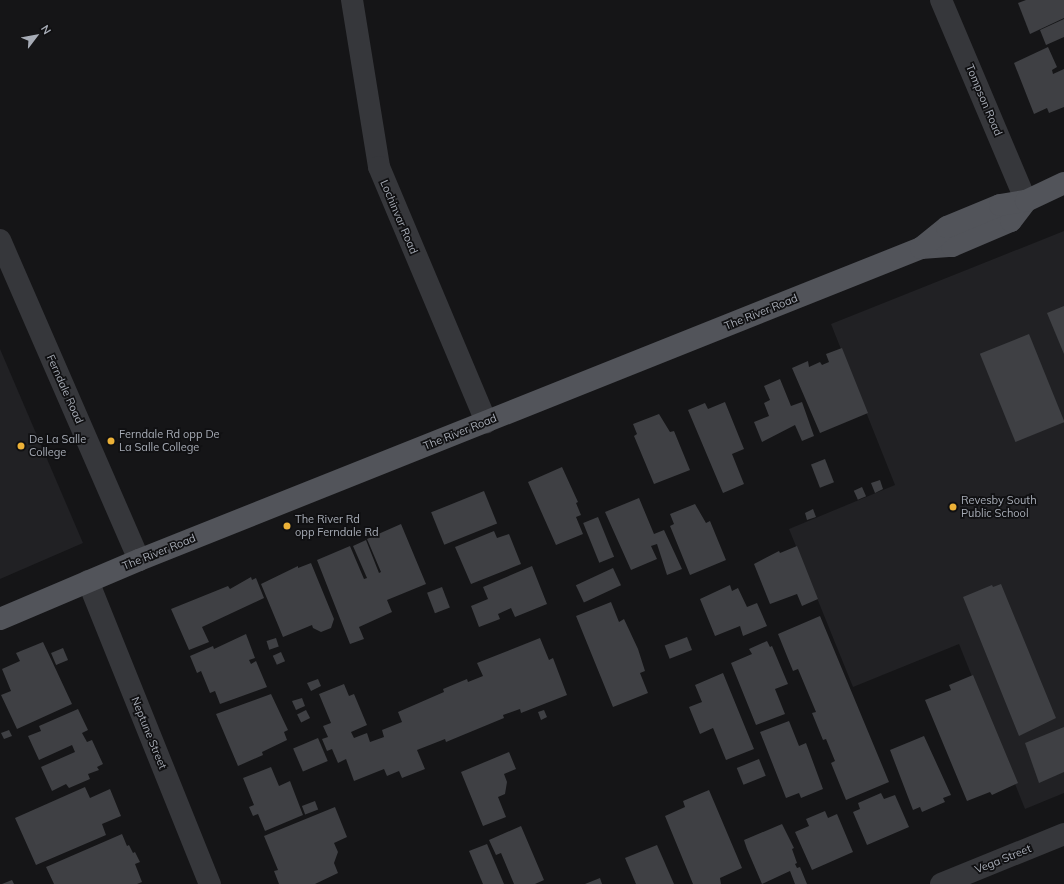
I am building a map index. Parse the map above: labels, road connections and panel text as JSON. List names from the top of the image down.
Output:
{
  "streets": {
    "main road": ["The River Road"],
    "street": [
      "Tompson Road",
      "Lochinvar Road",
      "Ferndale Road",
      "Neptune Street",
      "Vega Street"
    ]
  },
  "crossings": [
    ["Tompson Road", "The River Road"],
    ["Lochinvar Road", "The River Road"],
    ["The River Road", "Ferndale Road"],
    ["The River Road", "Neptune Street"]
  ],
  "places": [
    "Ferndale Rd opp De La Salle College",
    "De La Salle College",
    "Revesby South Public School",
    "The River Rd opp Ferndale Rd"
  ],
  "north": "top right"
}
